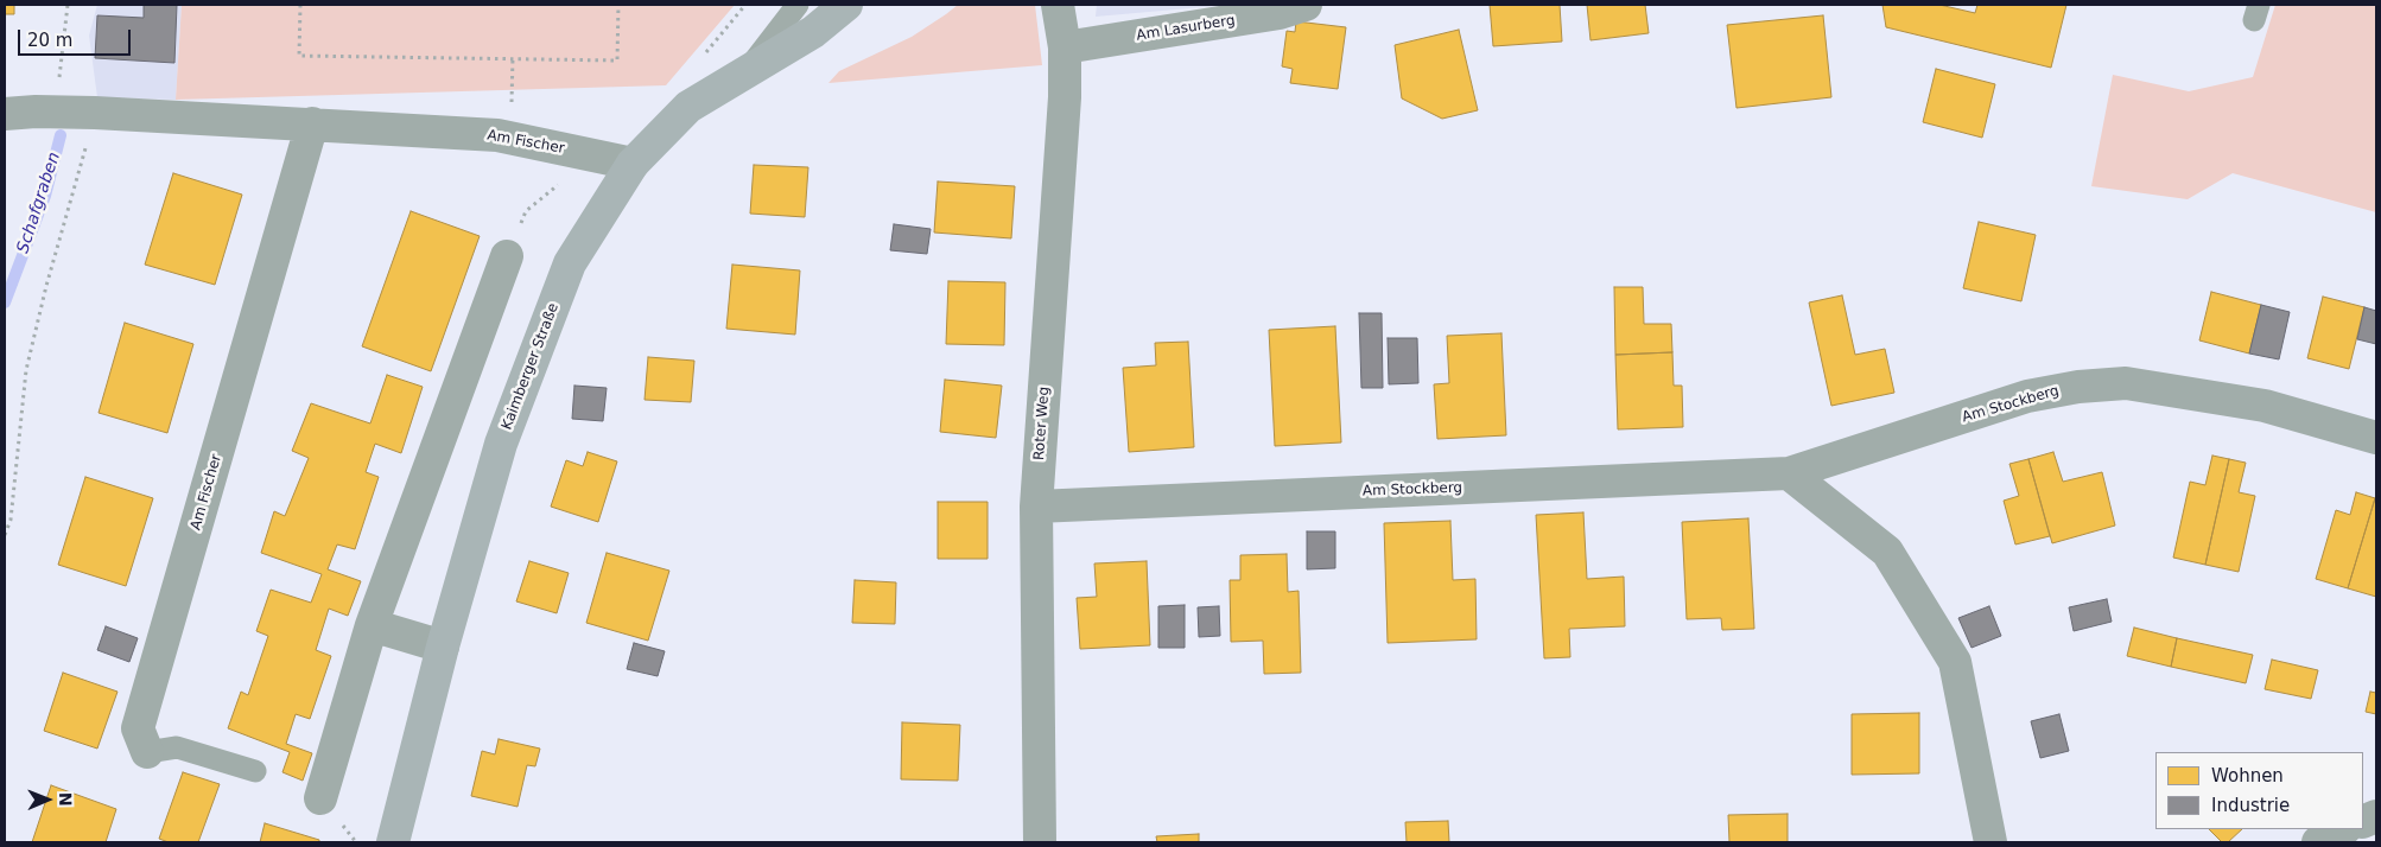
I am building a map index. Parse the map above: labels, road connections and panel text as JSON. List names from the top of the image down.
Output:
{
  "streets": {
    "main road": ["Kaimberger Straße"],
    "street": [
      "Am Lasurberg",
      "Am Fischer",
      "Am Stockberg",
      "Roter Weg"
    ]
  },
  "crossings": [
    ["Am Lasurberg", "Roter Weg"],
    ["Am Fischer", "Kaimberger Straße"],
    ["Am Stockberg", "Roter Weg"]
  ],
  "water": ["Schafgraben"],
  "legend": ["Wohnen", "Industrie"],
  "scale_bar": "20 m",
  "north": "right"
}
